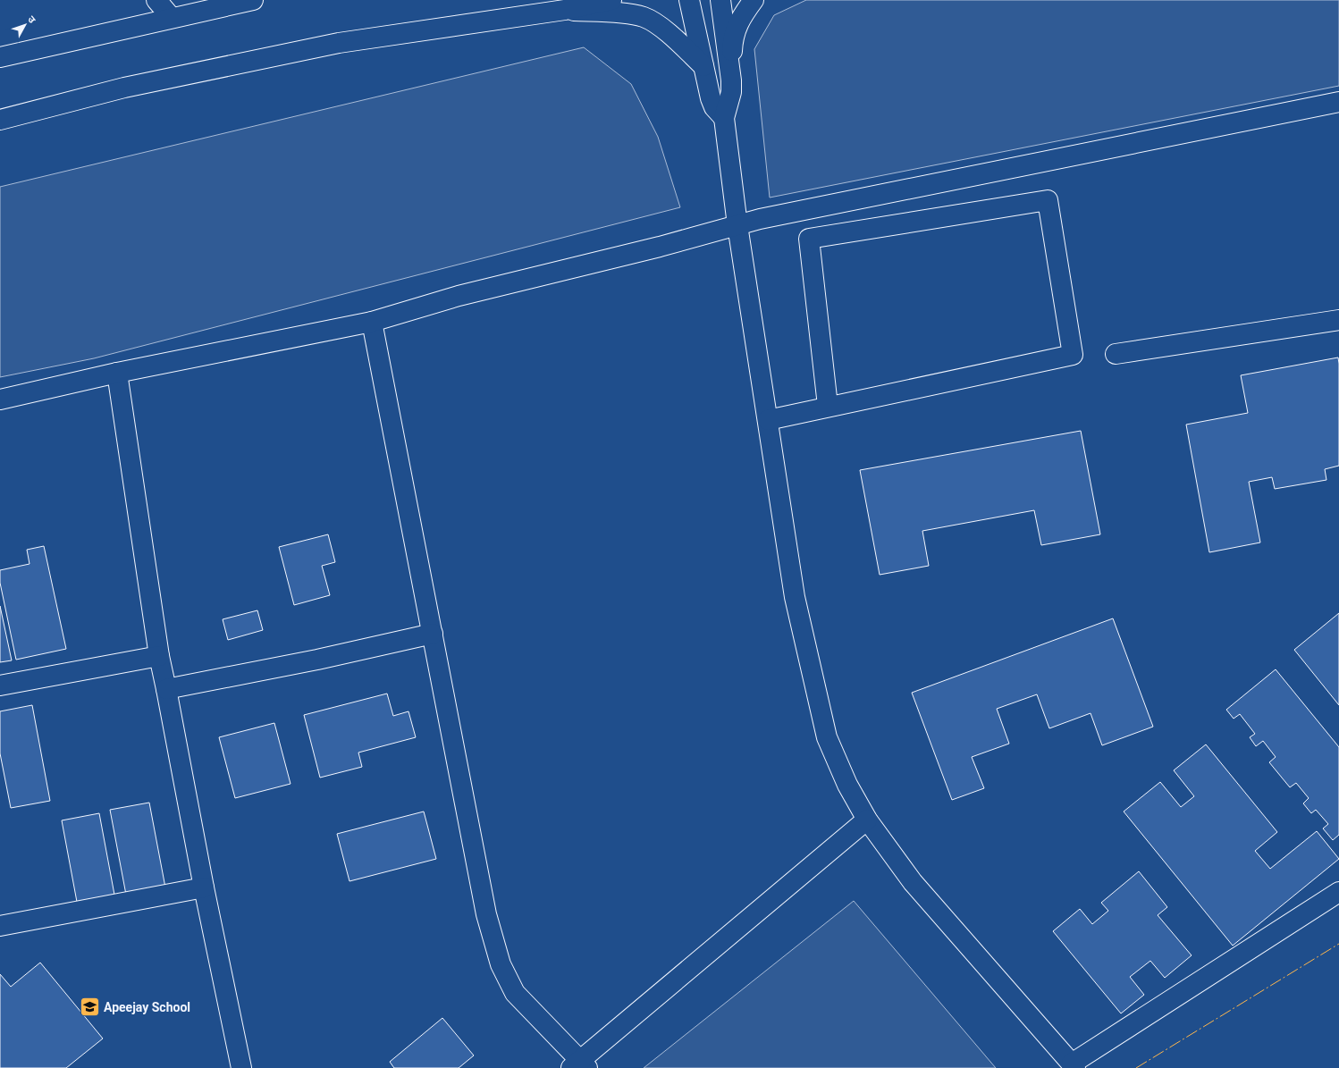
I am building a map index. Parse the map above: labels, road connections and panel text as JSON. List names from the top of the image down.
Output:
{
  "places": {
    "school or university": ["Apeejay School"]
  },
  "north": "top right"
}
